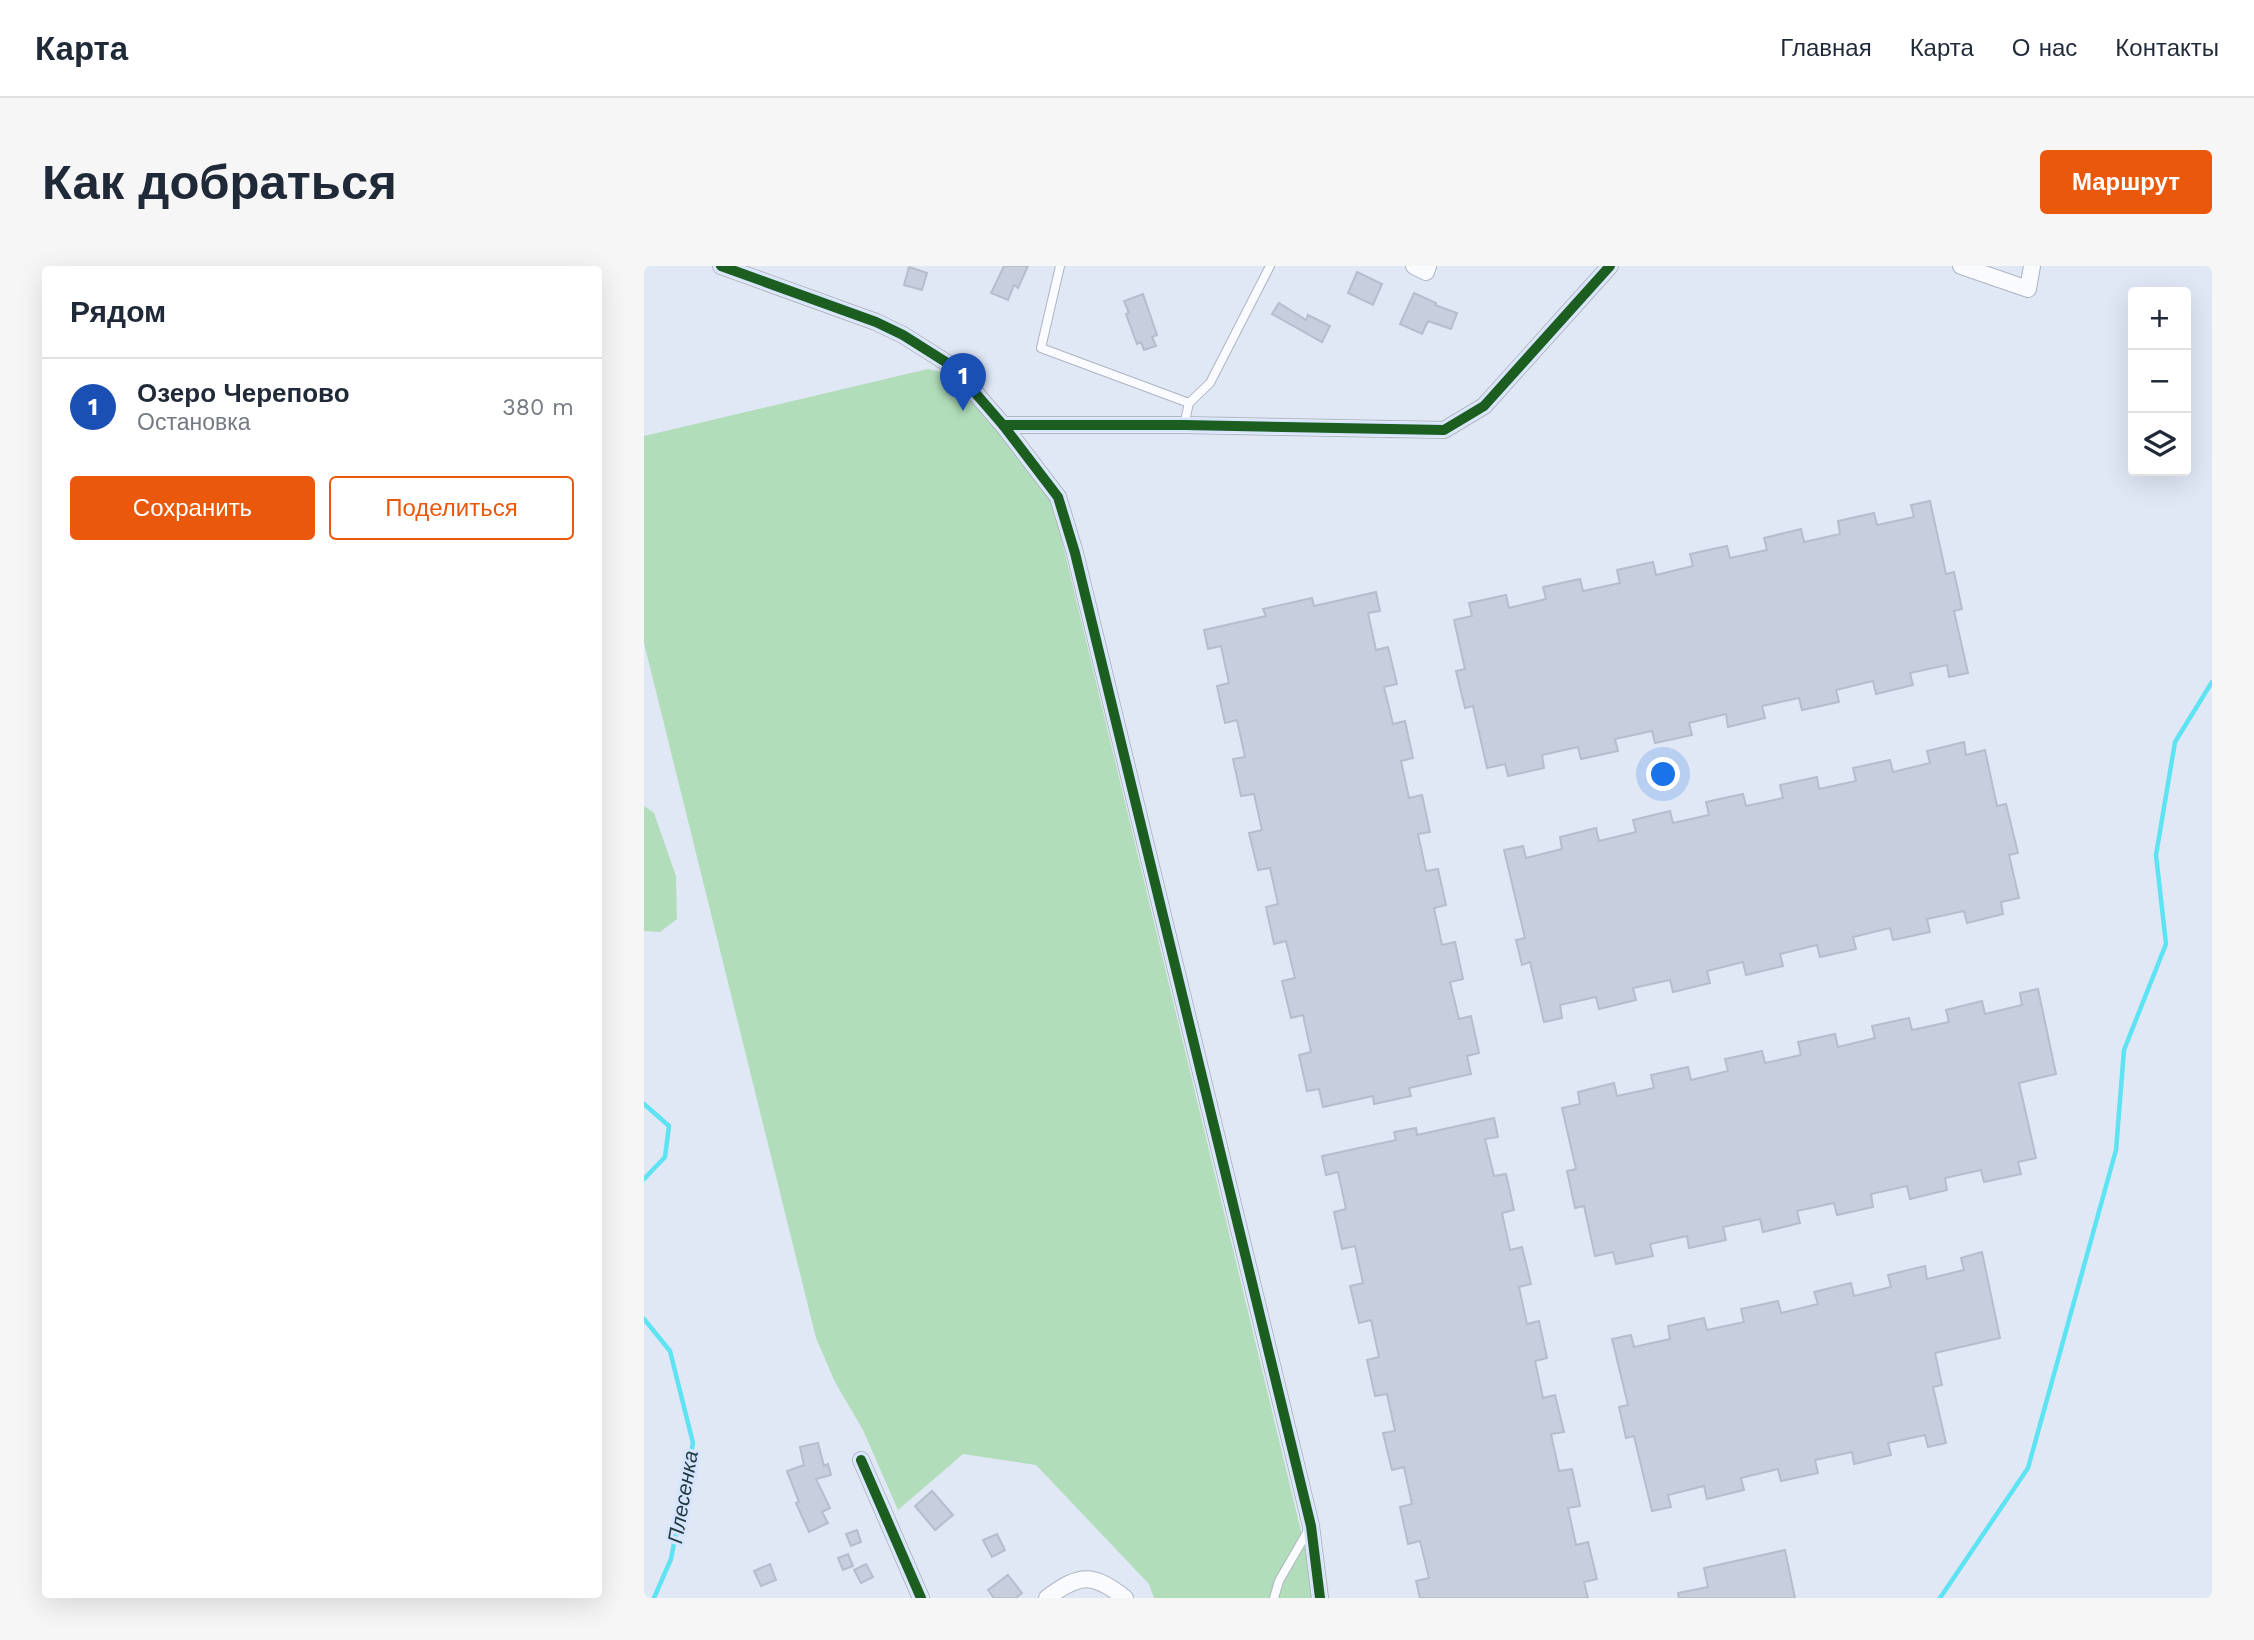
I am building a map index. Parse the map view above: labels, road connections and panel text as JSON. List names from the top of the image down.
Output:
{
  "water": ["Плесенка"],
  "page": {
    "header": "Карта",
    "nav": [
      "Главная",
      "Карта",
      "О нас",
      "Контакты"
    ],
    "buttons": [
      "Маршрут",
      ["Сохранить", "Поделиться"]
    ],
    "title": "Как добраться",
    "heading": "Рядом",
    "map_buttons": ["+", "−"],
    "pins": "1",
    "list": [
      {
        "mark": "1",
        "name": "Озеро Черепово",
        "note": "Остановка",
        "value": "380 m"
      }
    ]
  }
}
